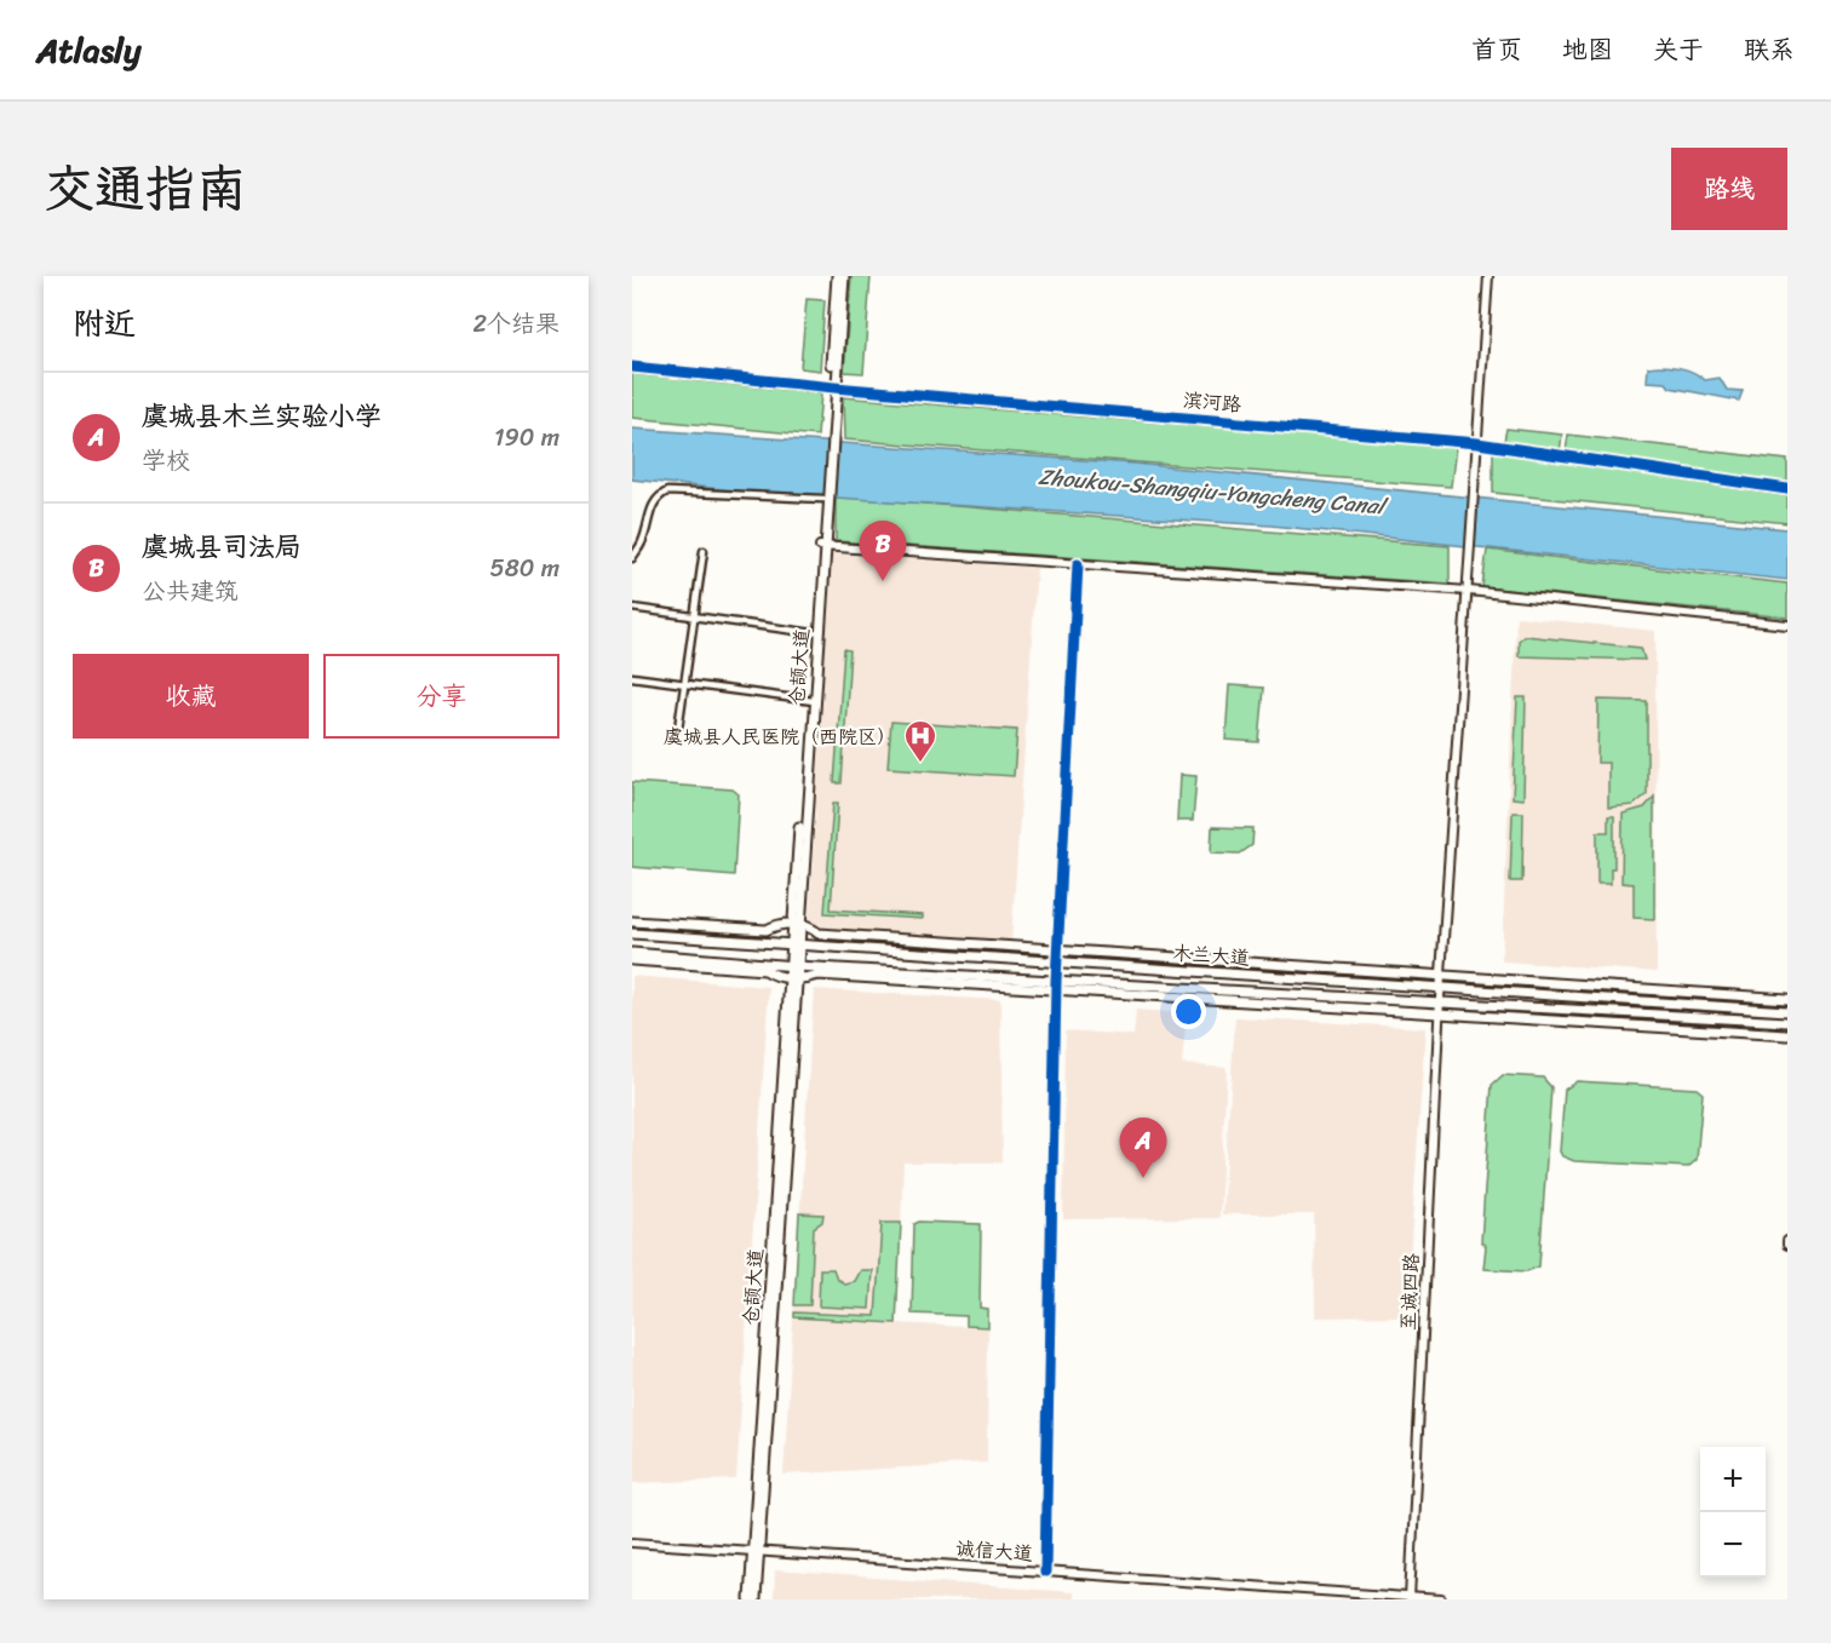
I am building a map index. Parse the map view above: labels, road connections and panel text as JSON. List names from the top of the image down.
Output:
{
  "streets": {
    "main road": ["仓颉大道", "木兰大道"],
    "street": ["滨河路", "至诚四路", "诚信大道"]
  },
  "crossings": [
    ["滨河路", "仓颉大道"],
    ["滨河路", "至诚四路"],
    ["仓颉大道", "木兰大道"],
    ["仓颉大道", "诚信大道"],
    ["木兰大道", "至诚四路"],
    ["至诚四路", "诚信大道"]
  ],
  "water": ["Zhoukou-Shangqiu-Yongcheng Canal"],
  "places": {
    "hospital": ["虞城县人民医院（西院区）"]
  },
  "page": {
    "header": "Atlasly",
    "nav": [
      "首页",
      "地图",
      "关于",
      "联系"
    ],
    "title": "交通指南",
    "buttons": [
      "路线",
      ["收藏", "分享"]
    ],
    "heading": ["附近", "2个结果"],
    "list": [
      {
        "mark": "A",
        "name": "虞城县木兰实验小学",
        "note": "学校",
        "value": "190 m"
      },
      {
        "mark": "B",
        "name": "虞城县司法局",
        "note": "公共建筑",
        "value": "580 m"
      }
    ],
    "pins": ["B", "A"],
    "map_buttons": ["+", "−"]
  }
}
